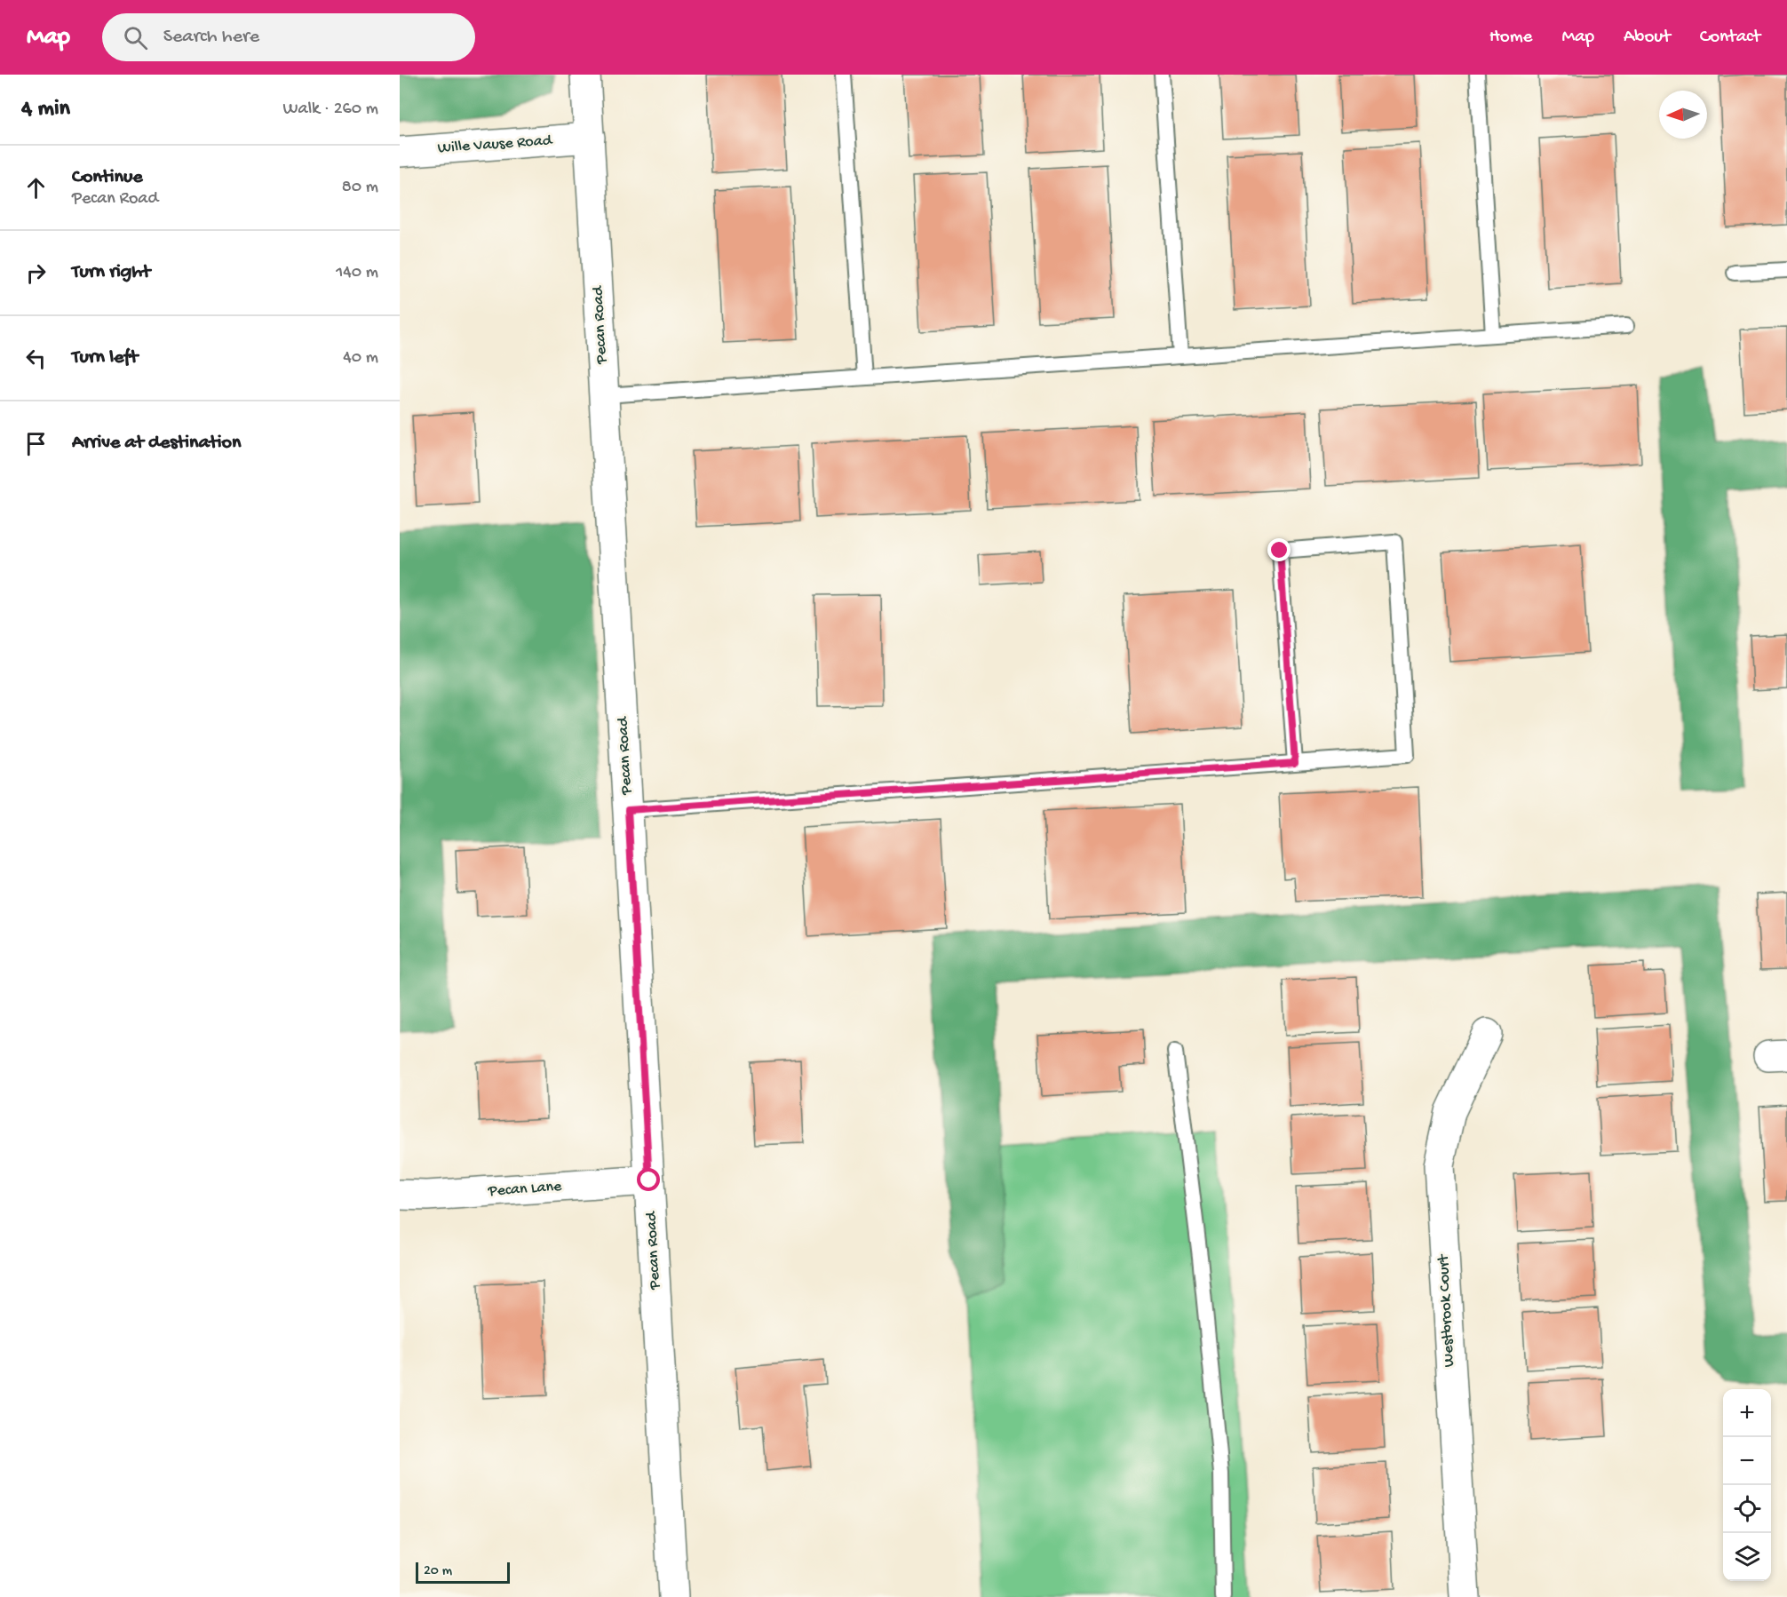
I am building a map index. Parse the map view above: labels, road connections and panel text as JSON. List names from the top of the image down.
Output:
{
  "streets": {
    "street": [
      "Wille Vause Road",
      "Pecan Road",
      "Pecan Lane",
      "Westbrook Court"
    ]
  },
  "crossings": [
    ["Wille Vause Road", "Pecan Road"],
    ["Pecan Road", "Pecan Lane"]
  ],
  "scale_bar": "20 m",
  "north": "left",
  "page": {
    "header": "Map",
    "search": "Search here",
    "nav": [
      "Home",
      "Map",
      "About",
      "Contact"
    ],
    "heading": ["4 min", "Walk · 260 m"],
    "list": [
      ["Continue", "Pecan Road", "80 m"],
      ["Turn right", "140 m"],
      ["Turn left", "40 m"],
      "Arrive at destination"
    ],
    "map_buttons": ["+", "−"],
    "scale": "20 m"
  }
}
